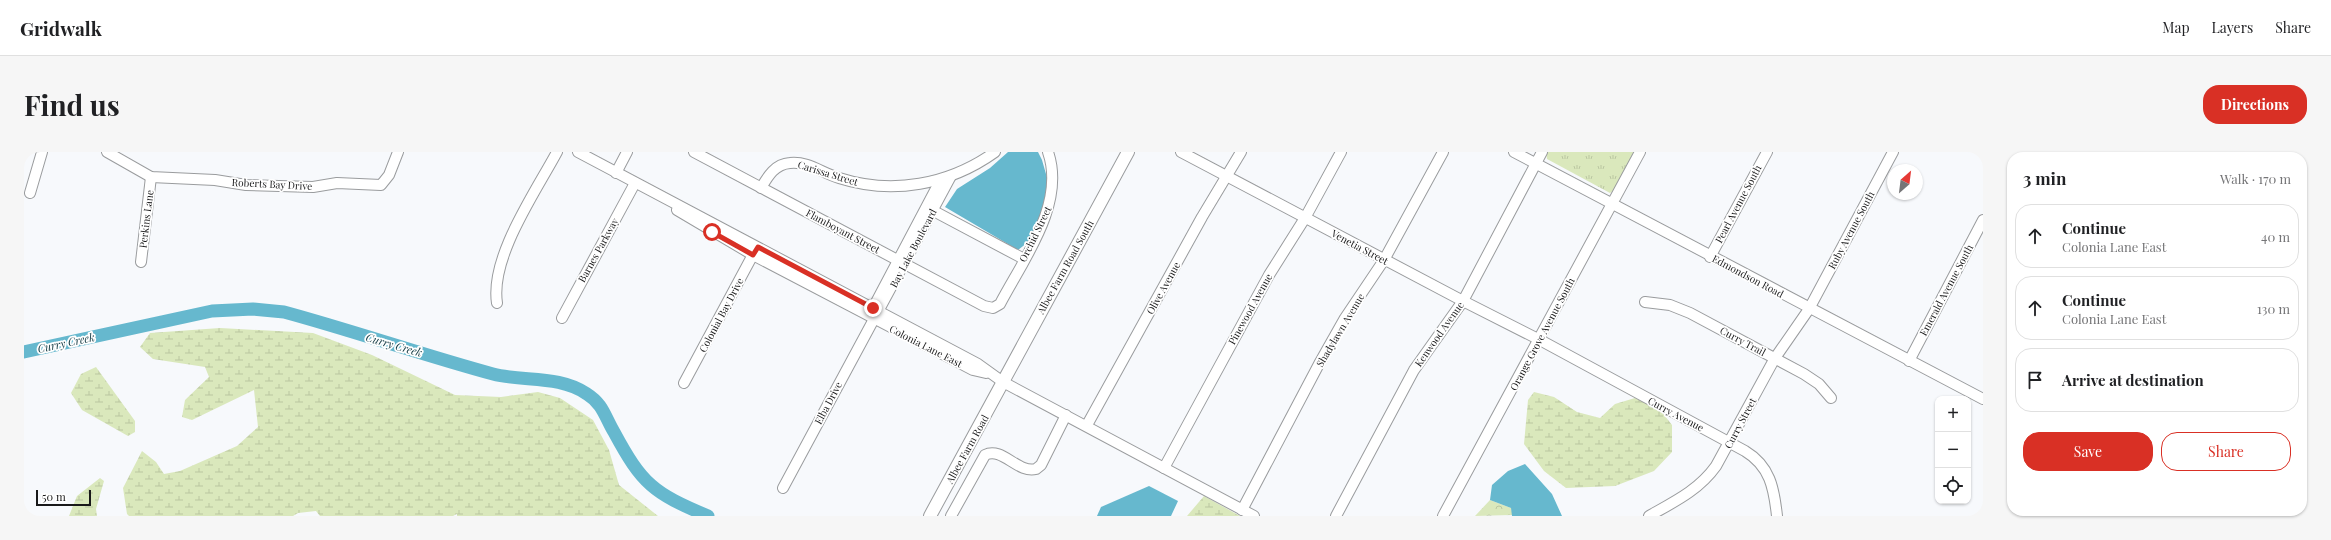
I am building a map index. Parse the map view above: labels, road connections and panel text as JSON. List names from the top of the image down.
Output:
{
  "streets": {
    "main road": ["Albee Farm Road South", "Albee Farm Road"],
    "street": [
      "Carissa Street",
      "Roberts Bay Drive",
      "Pearl Avenue South",
      "Perkins Lane",
      "Ruby Avenue South",
      "Flamboyant Street",
      "Orchid Street",
      "Venetia Street",
      "Bay Lake Boulevard",
      "Barnes Parkway",
      "Edmondson Road",
      "Olive Avenue",
      "Emerald Avenue South",
      "Pinewood Avenue",
      "Colonial Bay Drive",
      "Shadylawn Avenue",
      "Kenwood Avenue",
      "Orange Grove Avenue South",
      "Curry Trail",
      "Colonia Lane East",
      "Elba Drive",
      "Curry Avenue",
      "Curry Street"
    ]
  },
  "crossings": [
    ["Carissa Street", "Flamboyant Street"],
    ["Carissa Street", "Bay Lake Boulevard"],
    ["Roberts Bay Drive", "Perkins Lane"],
    ["Pearl Avenue South", "Edmondson Road"],
    ["Ruby Avenue South", "Edmondson Road"],
    ["Ruby Avenue South", "Curry Street"],
    ["Flamboyant Street", "Orchid Street"],
    ["Flamboyant Street", "Elba Drive"],
    ["Venetia Street", "Olive Avenue"],
    ["Venetia Street", "Pinewood Avenue"],
    ["Venetia Street", "Shadylawn Avenue"],
    ["Venetia Street", "Kenwood Avenue"],
    ["Venetia Street", "Orange Grove Avenue South"],
    ["Venetia Street", "Curry Avenue"],
    ["Bay Lake Boulevard", "Elba Drive"],
    ["Barnes Parkway", "Colonia Lane East"],
    ["Albee Farm Road South", "Colonia Lane East"],
    ["Albee Farm Road South", "Albee Farm Road"],
    ["Edmondson Road", "Emerald Avenue South"],
    ["Edmondson Road", "Kenwood Avenue"],
    ["Edmondson Road", "Orange Grove Avenue South"],
    ["Edmondson Road", "Curry Street"],
    ["Olive Avenue", "Colonia Lane East"],
    ["Pinewood Avenue", "Colonia Lane East"],
    ["Colonial Bay Drive", "Colonia Lane East"],
    ["Shadylawn Avenue", "Colonia Lane East"],
    ["Orange Grove Avenue South", "Curry Avenue"],
    ["Curry Trail", "Curry Street"],
    ["Colonia Lane East", "Elba Drive"],
    ["Colonia Lane East", "Albee Farm Road"],
    ["Curry Avenue", "Curry Street"]
  ],
  "water": ["Curry Creek"],
  "scale_bar": "50 m",
  "north": "top right",
  "page": {
    "header": "Gridwalk",
    "nav": ["Map", "Layers", "Share"],
    "buttons": [
      "Directions",
      ["Save", "Share"]
    ],
    "title": "Find us",
    "heading": ["3 min", "Walk · 170 m"],
    "list": [
      ["Continue", "Colonia Lane East", "40 m"],
      ["Continue", "Colonia Lane East", "130 m"],
      "Arrive at destination"
    ],
    "map_buttons": ["+", "−"],
    "scale": "50 m"
  }
}
